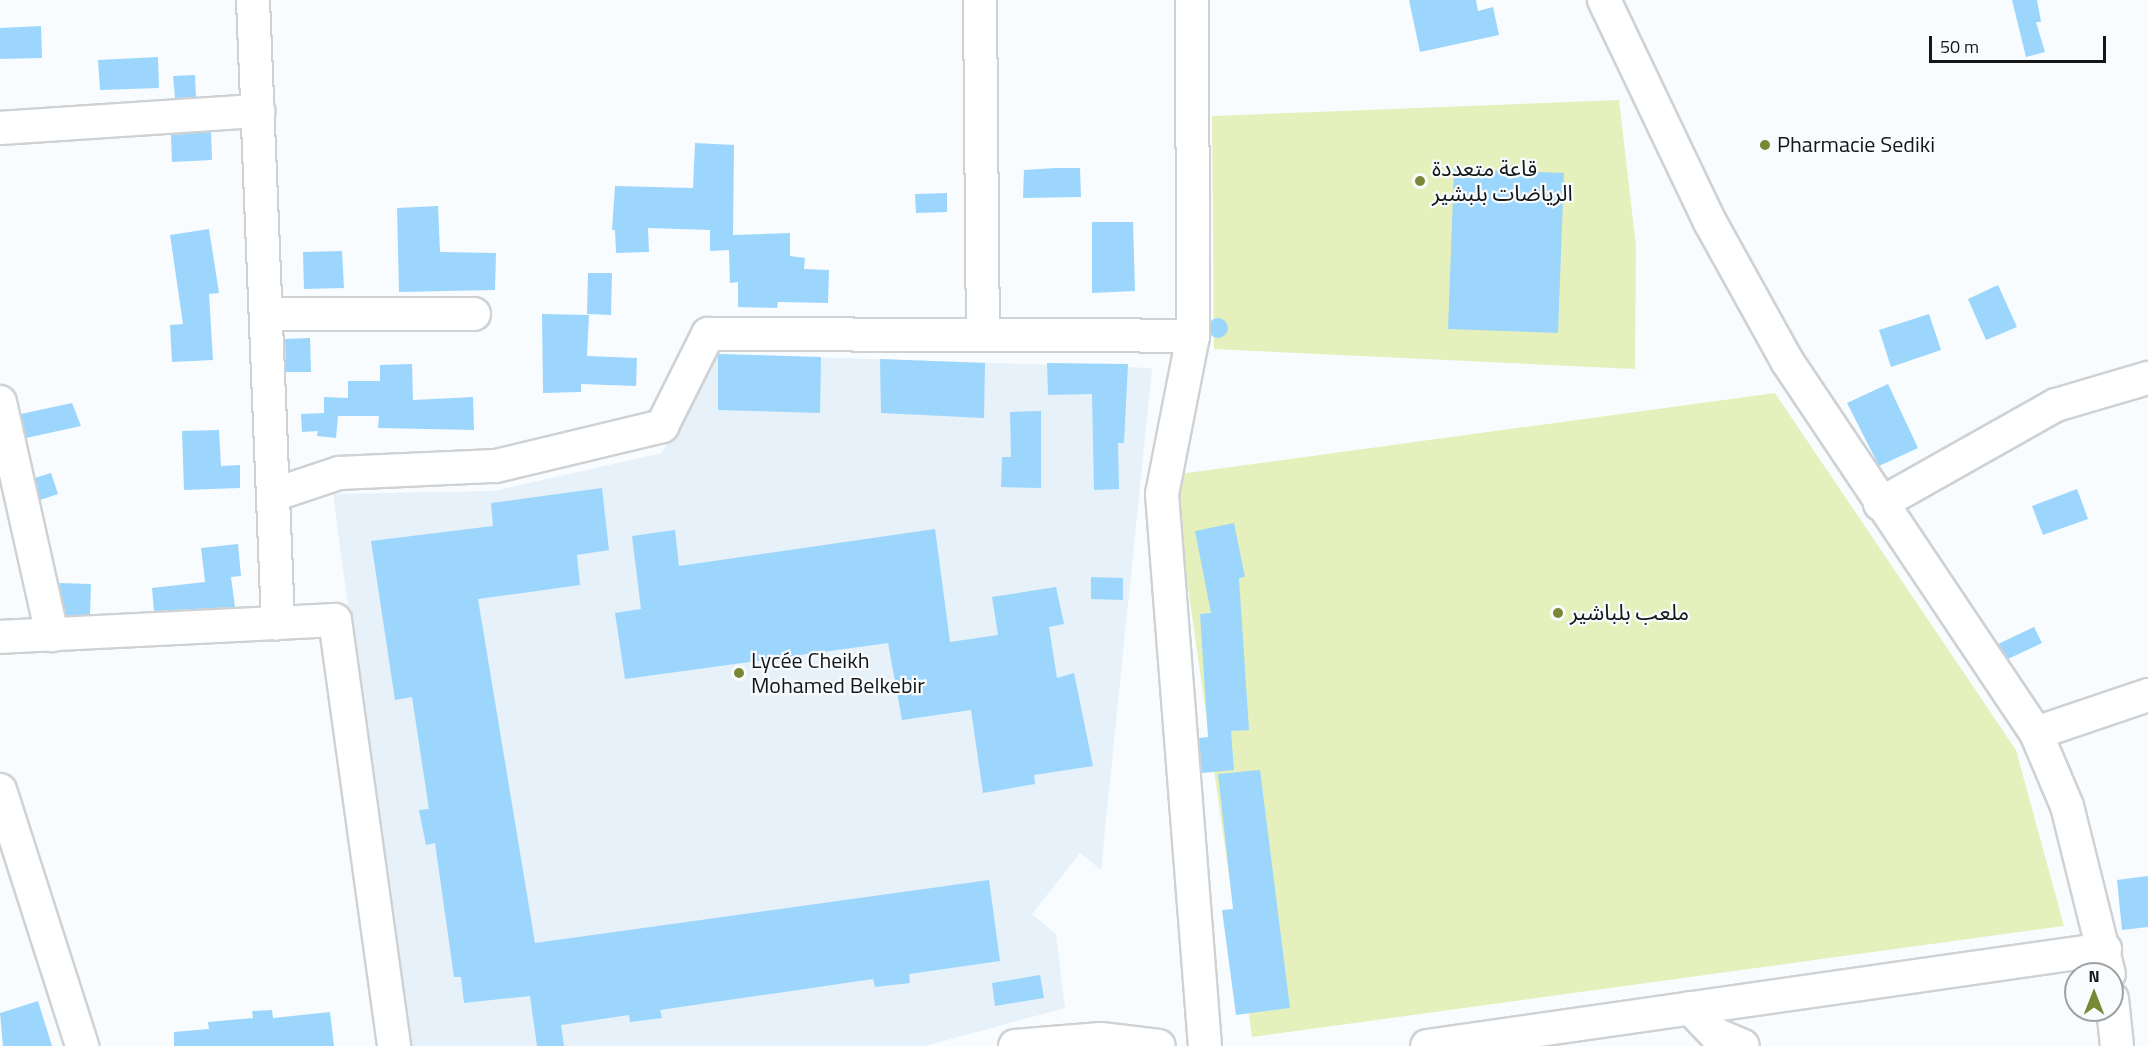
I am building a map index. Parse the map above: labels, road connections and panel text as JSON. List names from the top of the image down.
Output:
{
  "places": [
    "Pharmacie Sediki",
    "قاعة متعددة الرياضات بلبشير",
    "ملعب بلباشير",
    "Lycée Cheikh Mohamed Belkebir"
  ],
  "scale_bar": "50 m",
  "north": "top"
}
